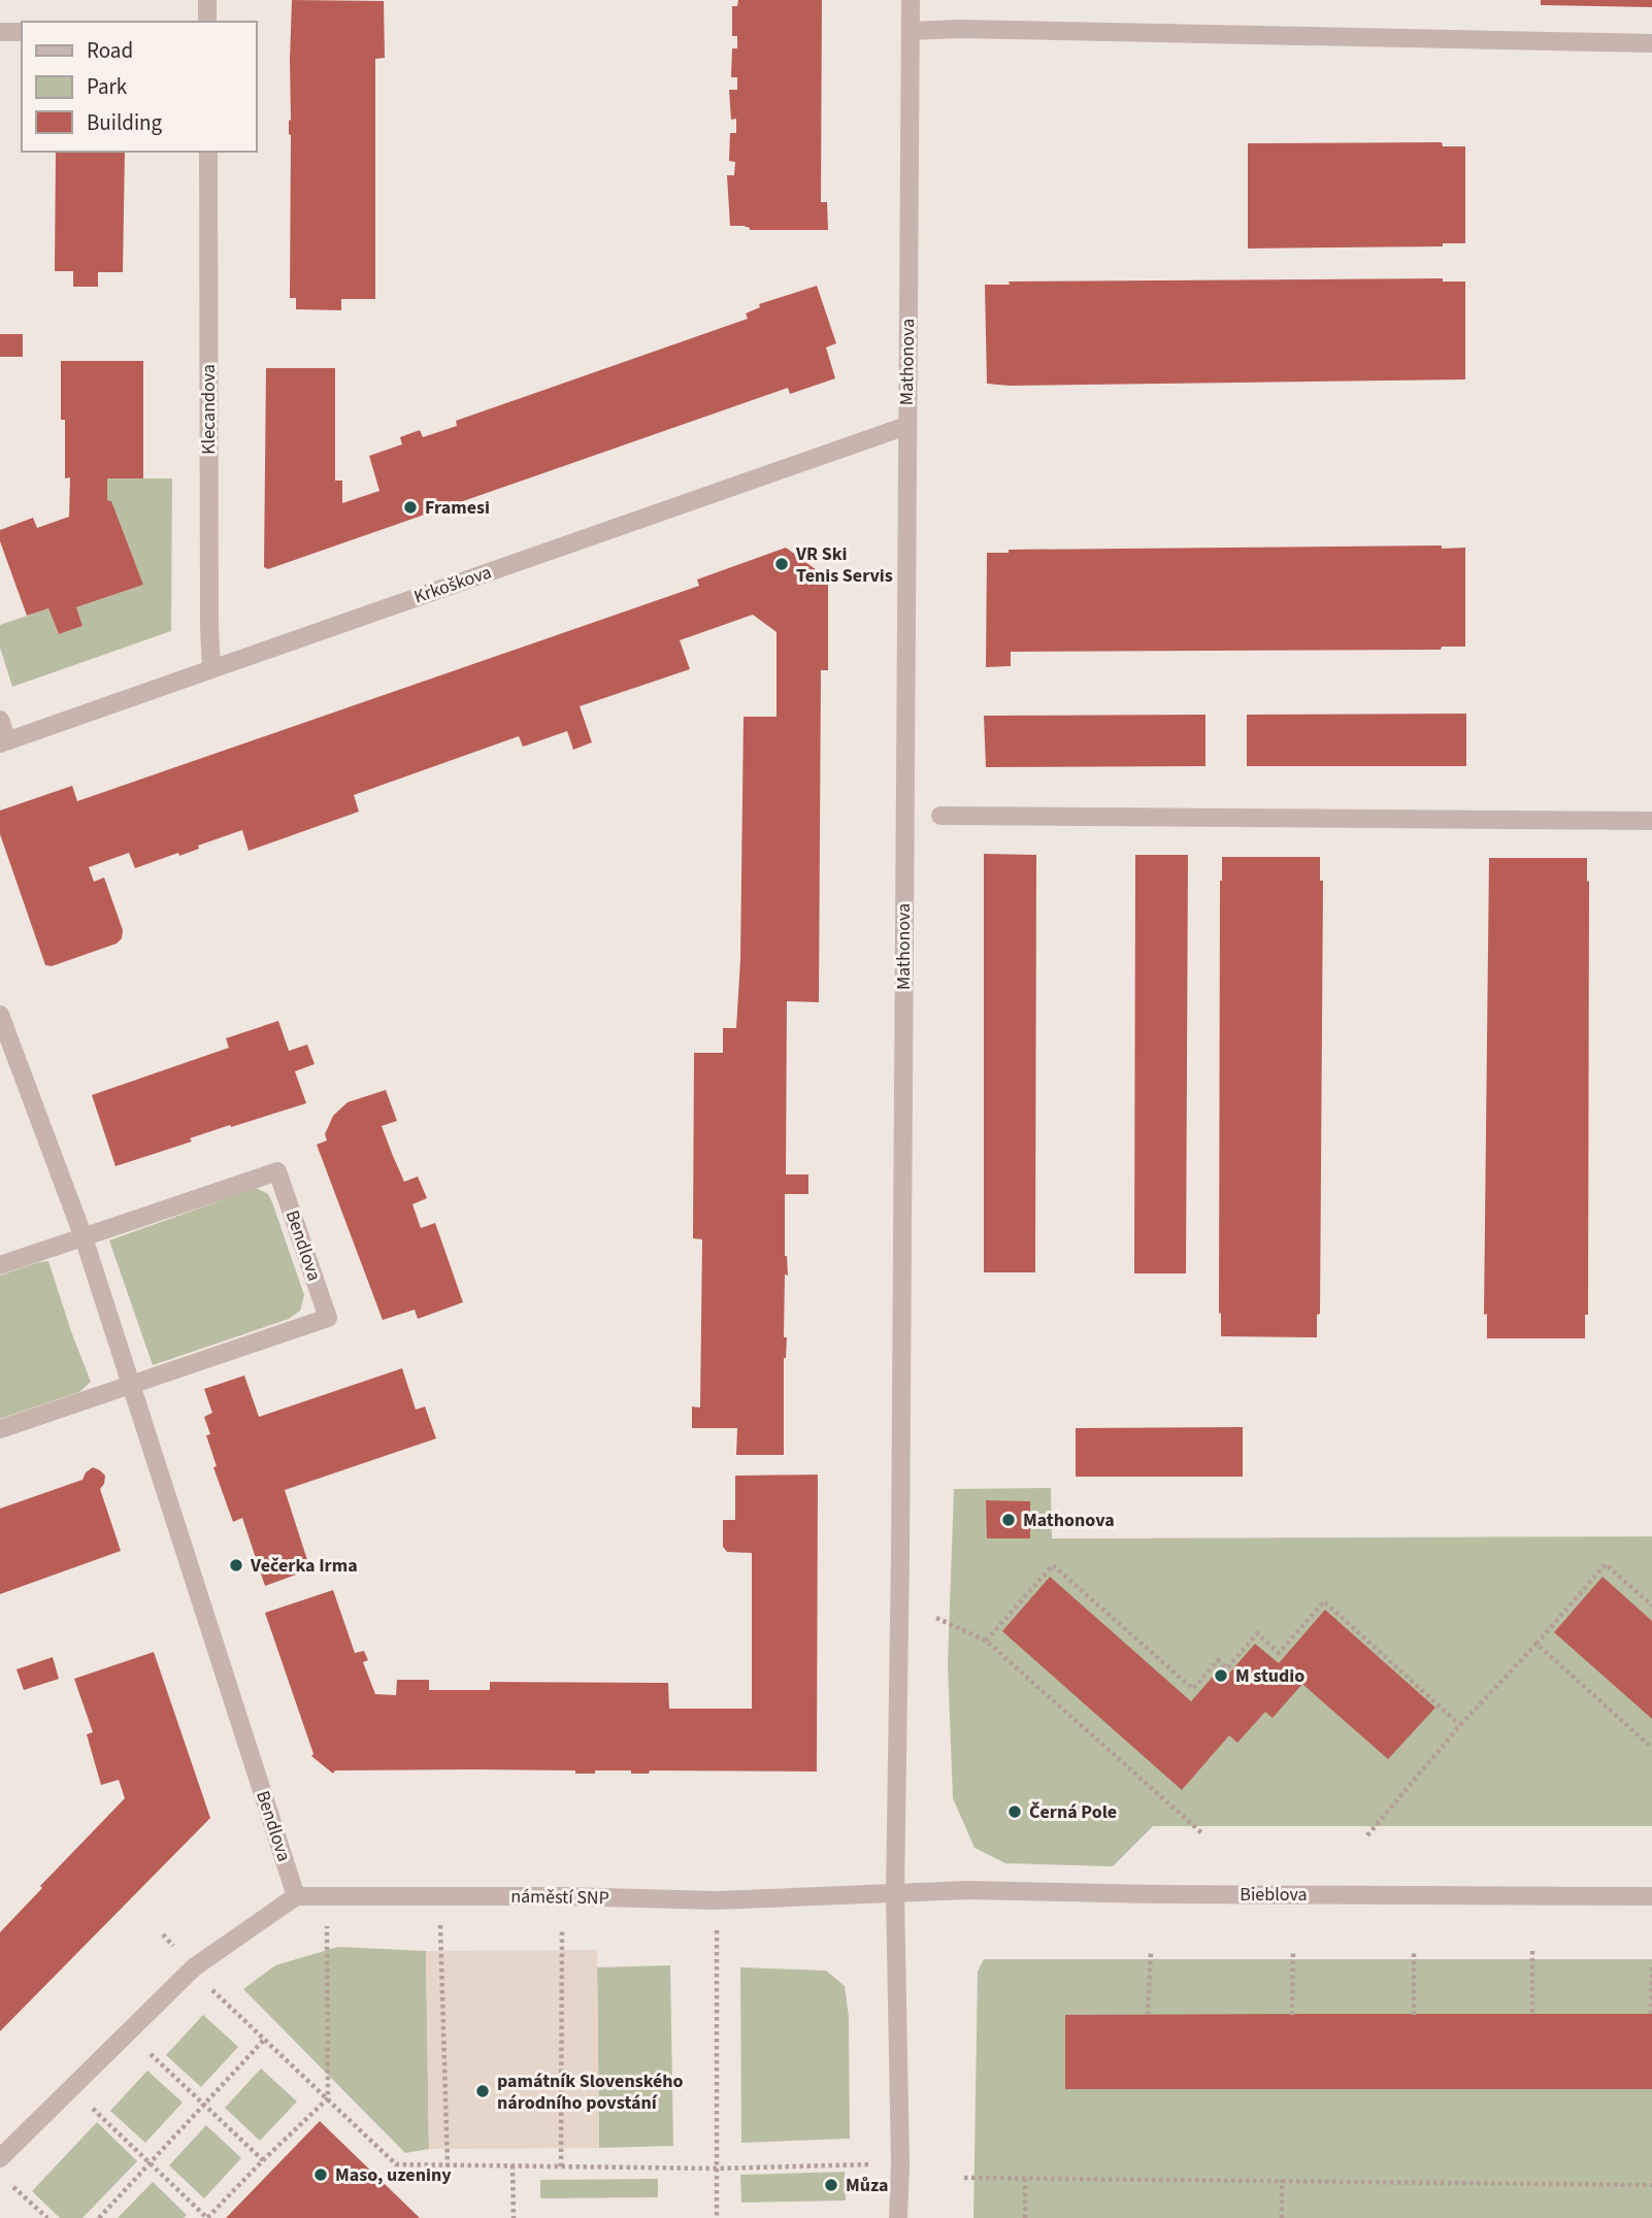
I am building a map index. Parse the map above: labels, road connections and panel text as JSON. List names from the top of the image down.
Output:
{
  "streets": {
    "street": [
      "Mathonova",
      "Klecandova",
      "Krkoškova",
      "Bendlova",
      "Bieblova",
      "náměstí SNP"
    ]
  },
  "crossings": [
    ["Mathonova", "Krkoškova"],
    ["Mathonova", "Bieblova"],
    ["Mathonova", "náměstí SNP"],
    ["Klecandova", "Krkoškova"],
    ["Bendlova", "náměstí SNP"],
    ["Bieblova", "náměstí SNP"]
  ],
  "places": [
    "Framesi",
    "VR Ski Tenis Servis",
    "Mathonova",
    "Večerka Irma",
    "M studio",
    "Černá Pole",
    "památník Slovenského národního povstání",
    "Maso, uzeniny",
    "Můza"
  ],
  "legend": ["Road", "Park", "Building"]
}
